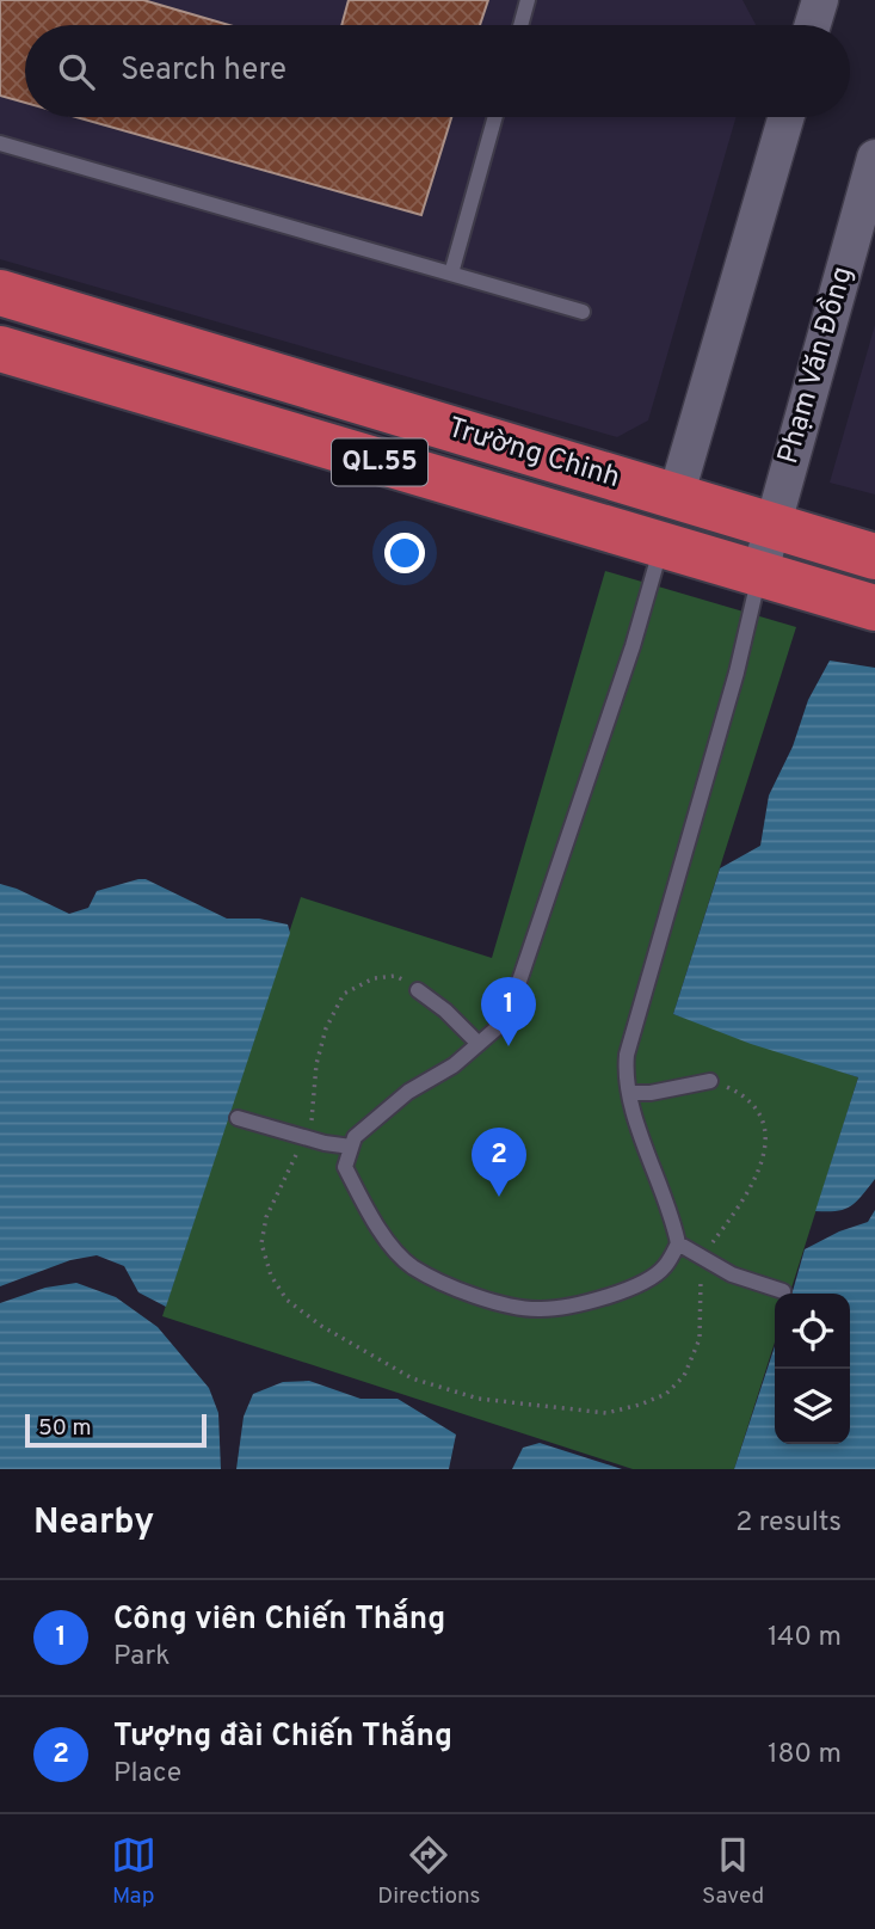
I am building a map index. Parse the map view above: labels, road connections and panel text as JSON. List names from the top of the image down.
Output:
{
  "streets": {
    "highway": ["Trường Chinh", "QL.55"],
    "street": ["Phạm Văn Đồng"]
  },
  "crossings": [
    ["Phạm Văn Đồng", "Trường Chinh"]
  ],
  "scale_bar": "50 m",
  "page": {
    "search": "Search here",
    "pins": ["1", "2"],
    "scale": "50 m",
    "heading": ["Nearby", "2 results"],
    "list": [
      {
        "mark": "1",
        "name": "Công viên Chiến Thắng",
        "note": "Park",
        "value": "140 m"
      },
      {
        "mark": "2",
        "name": "Tượng đài Chiến Thắng",
        "note": "Place",
        "value": "180 m"
      }
    ],
    "nav": ["Map", "Directions", "Saved"]
  }
}
